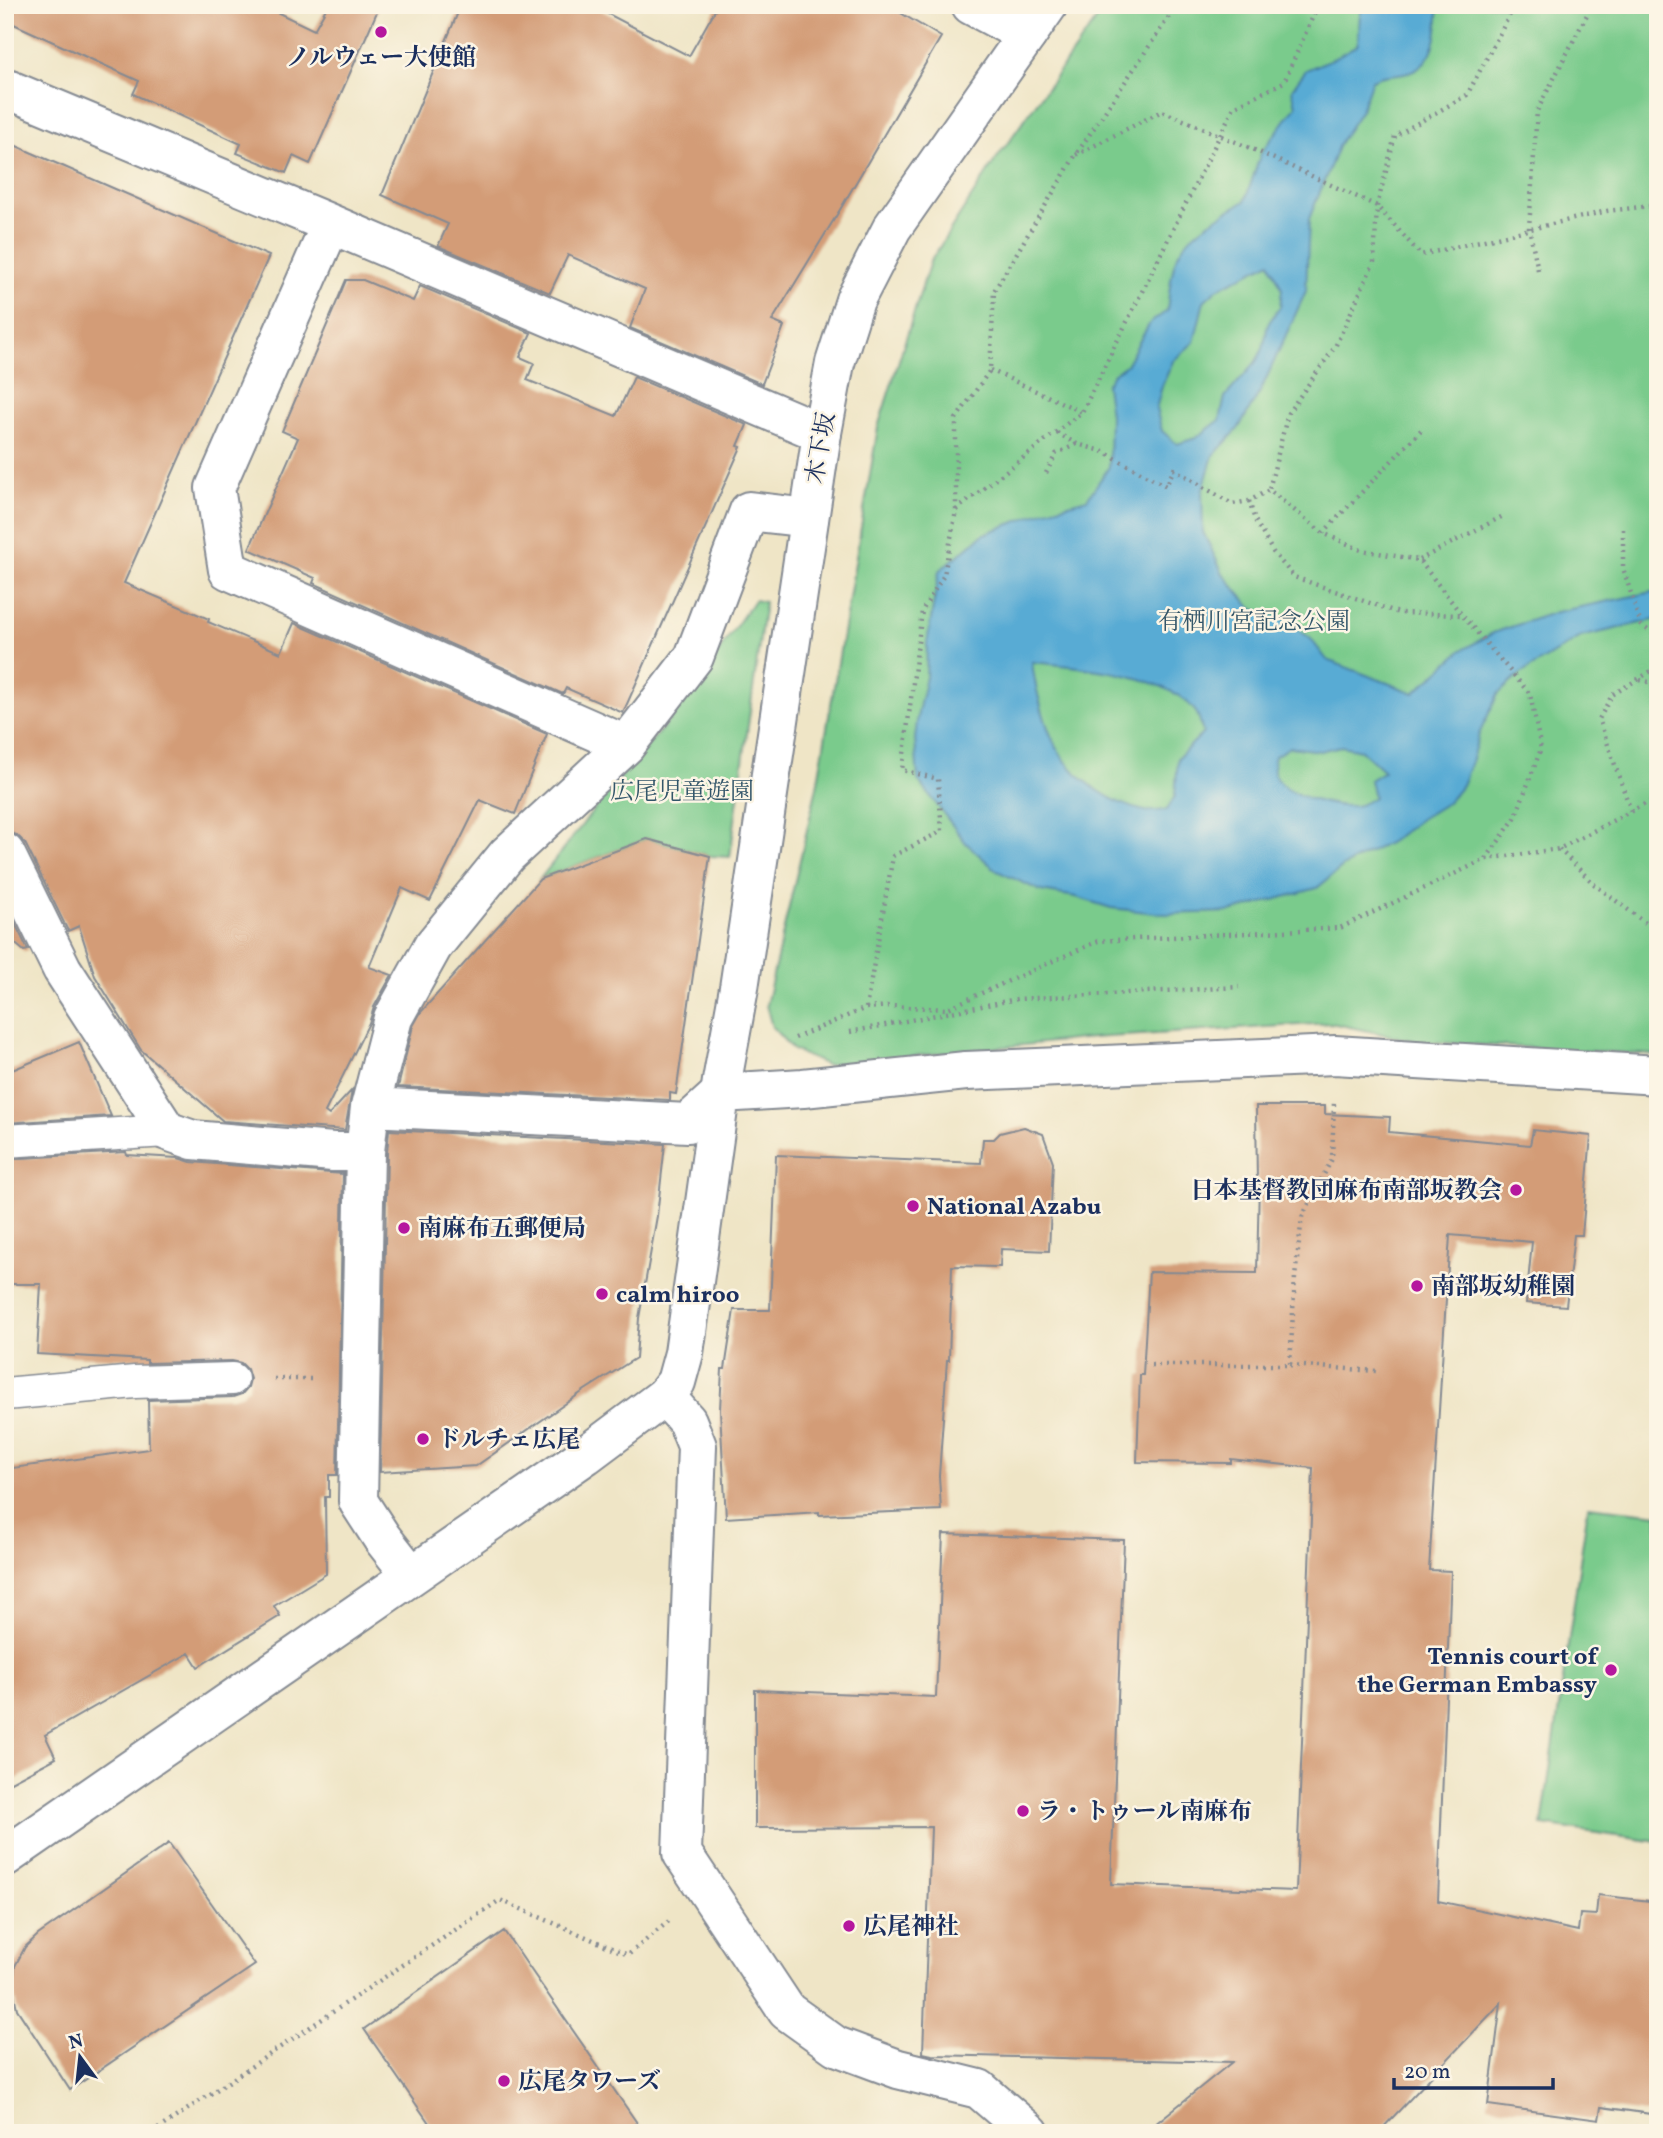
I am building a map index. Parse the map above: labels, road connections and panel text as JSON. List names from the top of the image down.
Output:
{
  "streets": {
    "street": ["木下坂"]
  },
  "parks": ["有栖川宮記念公園", "広尾児童遊園"],
  "places": [
    "ノルウェー大使館",
    "日本基督教団麻布南部坂教会",
    "National Azabu",
    "南麻布五郵便局",
    "南部坂幼稚園",
    "calm hiroo",
    "ドルチェ広尾",
    "Tennis court of the German Embassy",
    "ラ・トゥール南麻布",
    "広尾神社",
    "広尾タワーズ"
  ],
  "scale_bar": "20 m",
  "north": "top"
}
